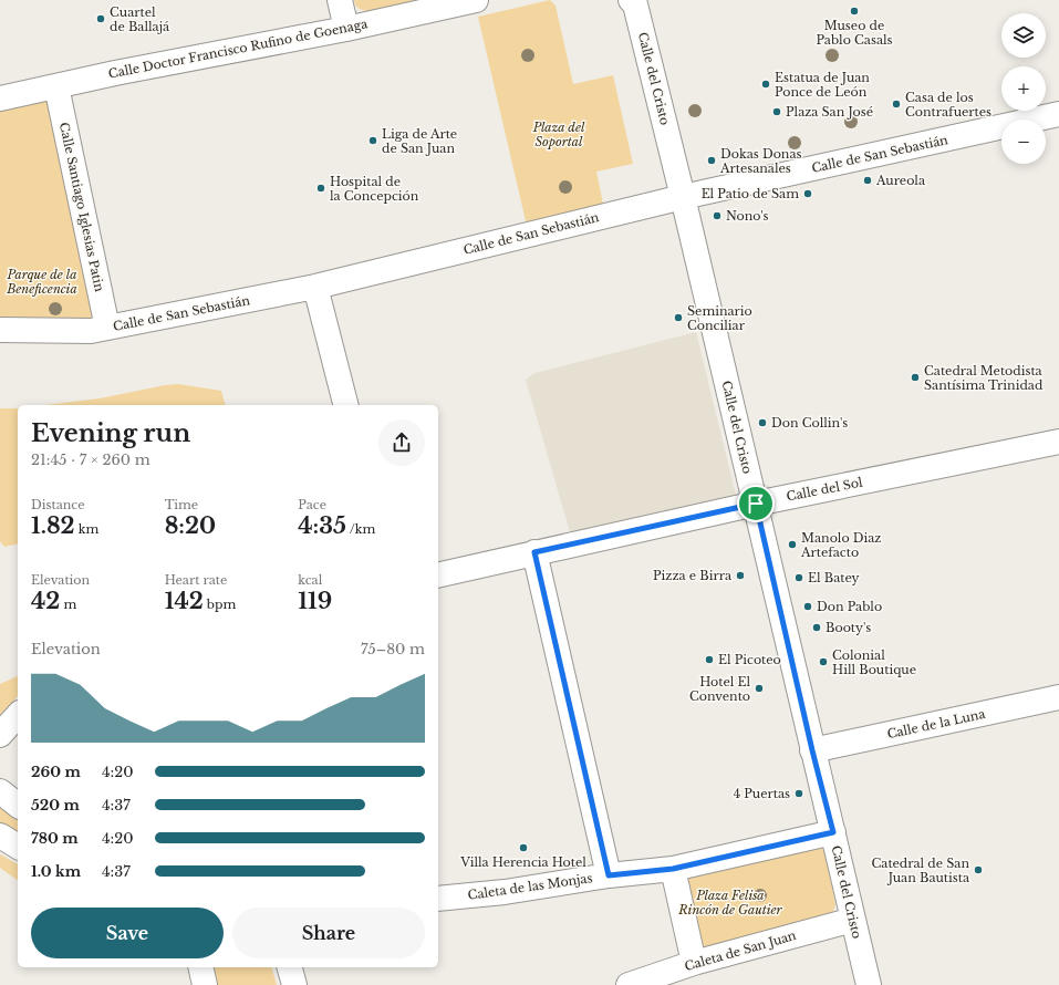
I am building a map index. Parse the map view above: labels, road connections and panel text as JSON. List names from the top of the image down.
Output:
{
  "streets": {
    "street": [
      "Calle Doctor Francisco Rufino de Goenaga",
      "Calle del Cristo",
      "Calle de San Sebastián",
      "Calle Santiago Iglesias Patin",
      "Calle del Sol",
      "Calle de la Luna",
      "Caleta de las Monjas",
      "Caleta de San Juan"
    ]
  },
  "crossings": [
    ["Calle Doctor Francisco Rufino de Goenaga", "Calle Santiago Iglesias Patin"],
    ["Calle del Cristo", "Calle de San Sebastián"],
    ["Calle del Cristo", "Calle del Sol"],
    ["Calle del Cristo", "Calle de la Luna"],
    ["Calle del Cristo", "Caleta de las Monjas"],
    ["Calle del Cristo", "Caleta de San Juan"],
    ["Calle de San Sebastián", "Calle Santiago Iglesias Patin"]
  ],
  "parks": ["Plaza del Soportal", "Parque de la Beneficencia", "Plaza Felisa Rincón de Gautier"],
  "places": [
    "Museo de Pablo Casals",
    "Cuartel de Ballajá",
    "Estatua de Juan Ponce de León",
    "Casa de los Contrafuertes",
    "Plaza San José",
    "Liga de Arte de San Juan",
    "Dokas Donas Artesanales",
    "Aureola",
    "Hospital de la Concepción",
    "El Patio de Sam",
    "Nono's",
    "Seminario Conciliar",
    "Catedral Metodista Santísima Trinidad",
    "Don Collin's",
    "Manolo Diaz Artefacto",
    "Pizza e Birra",
    "El Batey",
    "Don Pablo",
    "Booty's",
    "El Picoteo",
    "Colonial Hill Boutique",
    "Hotel El Convento",
    "4 Puertas",
    "Villa Herencia Hotel",
    "Catedral de San Juan Bautista"
  ],
  "page": {
    "map_buttons": ["+", "−"],
    "heading": ["Evening run", "21:45 · 7 × 260 m"],
    "stats": [
      ["Distance", "1.82 km"],
      ["Time", "8:20"],
      ["Pace", "4:35 /km"],
      ["Elevation", "42 m"],
      ["Heart rate", "142 bpm"],
      ["kcal", "119"]
    ],
    "chart": ["Elevation", "75–80 m"],
    "list": [
      {
        "name": "260 m",
        "note": "4:20"
      },
      {
        "name": "520 m",
        "note": "4:37"
      },
      {
        "name": "780 m",
        "note": "4:20"
      },
      {
        "name": "1.0 km",
        "note": "4:37"
      }
    ],
    "buttons": ["Save", "Share"]
  }
}
